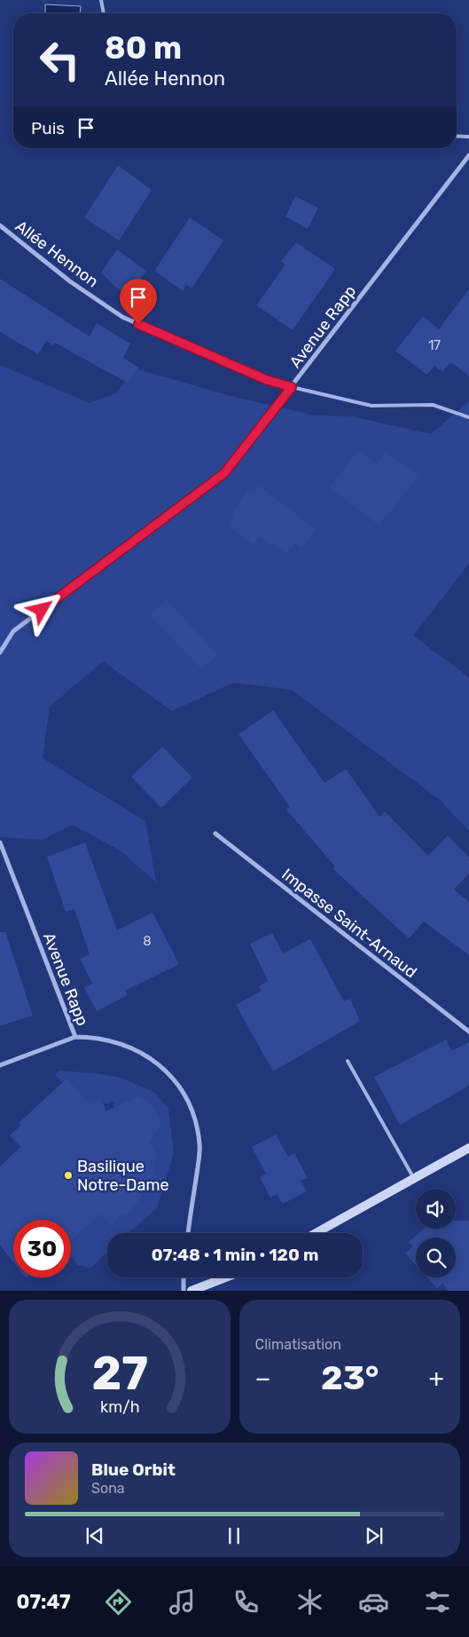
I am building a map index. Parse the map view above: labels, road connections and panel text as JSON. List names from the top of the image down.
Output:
{
  "streets": {
    "street": ["Allée Hennon", "Avenue Rapp", "Impasse Saint-Arnaud"]
  },
  "crossings": [
    ["Allée Hennon", "Avenue Rapp"]
  ],
  "places": ["Basilique Notre-Dame"],
  "house_numbers": ["17", "8"],
  "page": {
    "turn": ["80 m", "Allée Hennon"],
    "then": "Puis",
    "limit": "30",
    "trip": "07:48 · 1 min · 120 m",
    "tile": "Climatisation",
    "heat": ["−", "23°", "+"],
    "song": ["Blue Orbit", "Sona"],
    "tabs": "07:47",
    "gauge": ["27", "km/h"]
  }
}
